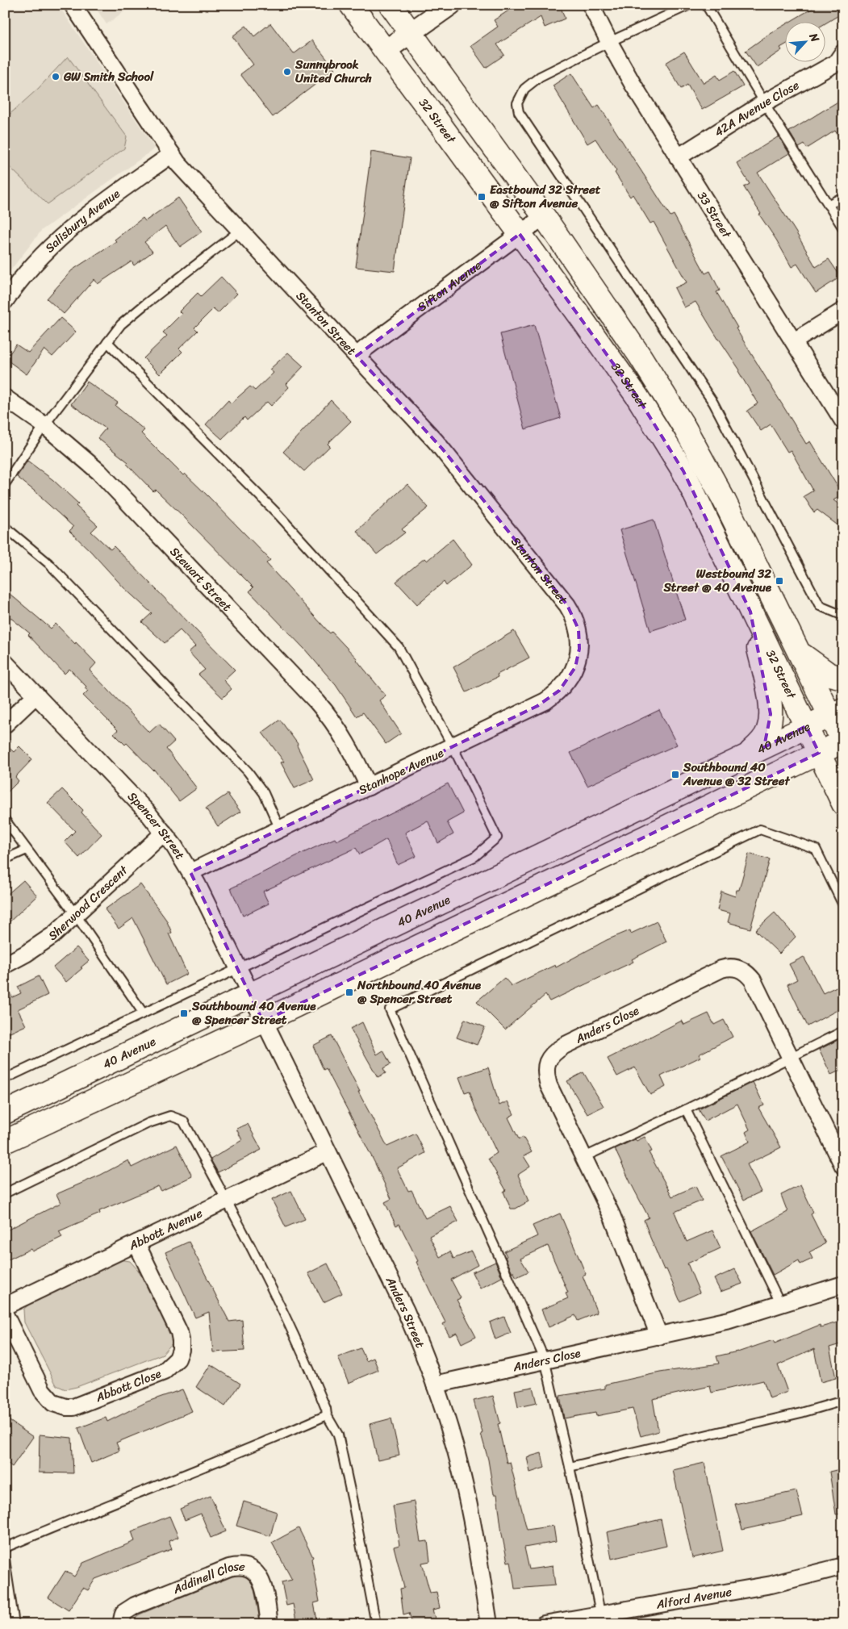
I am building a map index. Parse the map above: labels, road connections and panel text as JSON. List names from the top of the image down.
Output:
{
  "streets": {
    "main road": ["32 Street", "40 Avenue"],
    "street": [
      "42A Avenue Close",
      "33 Street",
      "Salisbury Avenue",
      "Sifton Avenue",
      "Stanton Street",
      "Stewart Street",
      "Stanhope Avenue",
      "Spencer Street",
      "Sherwood Crescent",
      "Anders Close",
      "Abbott Avenue",
      "Anders Street",
      "Abbott Close",
      "Addinell Close",
      "Alford Avenue"
    ]
  },
  "crossings": [
    ["42A Avenue Close", "33 Street"],
    ["32 Street", "Sifton Avenue"],
    ["32 Street", "40 Avenue"],
    ["Salisbury Avenue", "Stanton Street"],
    ["Sifton Avenue", "Stanton Street"],
    ["Stanton Street", "Stanhope Avenue"],
    ["Stewart Street", "Stanhope Avenue"],
    ["40 Avenue", "Spencer Street"],
    ["Stanhope Avenue", "Spencer Street"],
    ["Spencer Street", "Sherwood Crescent"],
    ["Spencer Street", "Anders Street"],
    ["Anders Close", "Anders Street"],
    ["Abbott Avenue", "Anders Street"],
    ["Abbott Avenue", "Abbott Close"]
  ],
  "places": {
    "other": ["Sunnybrook United Church", "GW Smith School"],
    "transit": [
      "Eastbound 32 Street @ Sifton Avenue",
      "Westbound 32 Street @ 40 Avenue",
      "Southbound 40 Avenue @ 32 Street",
      "Northbound 40 Avenue @ Spencer Street",
      "Southbound 40 Avenue @ Spencer Street"
    ]
  },
  "north": "top right"
}
